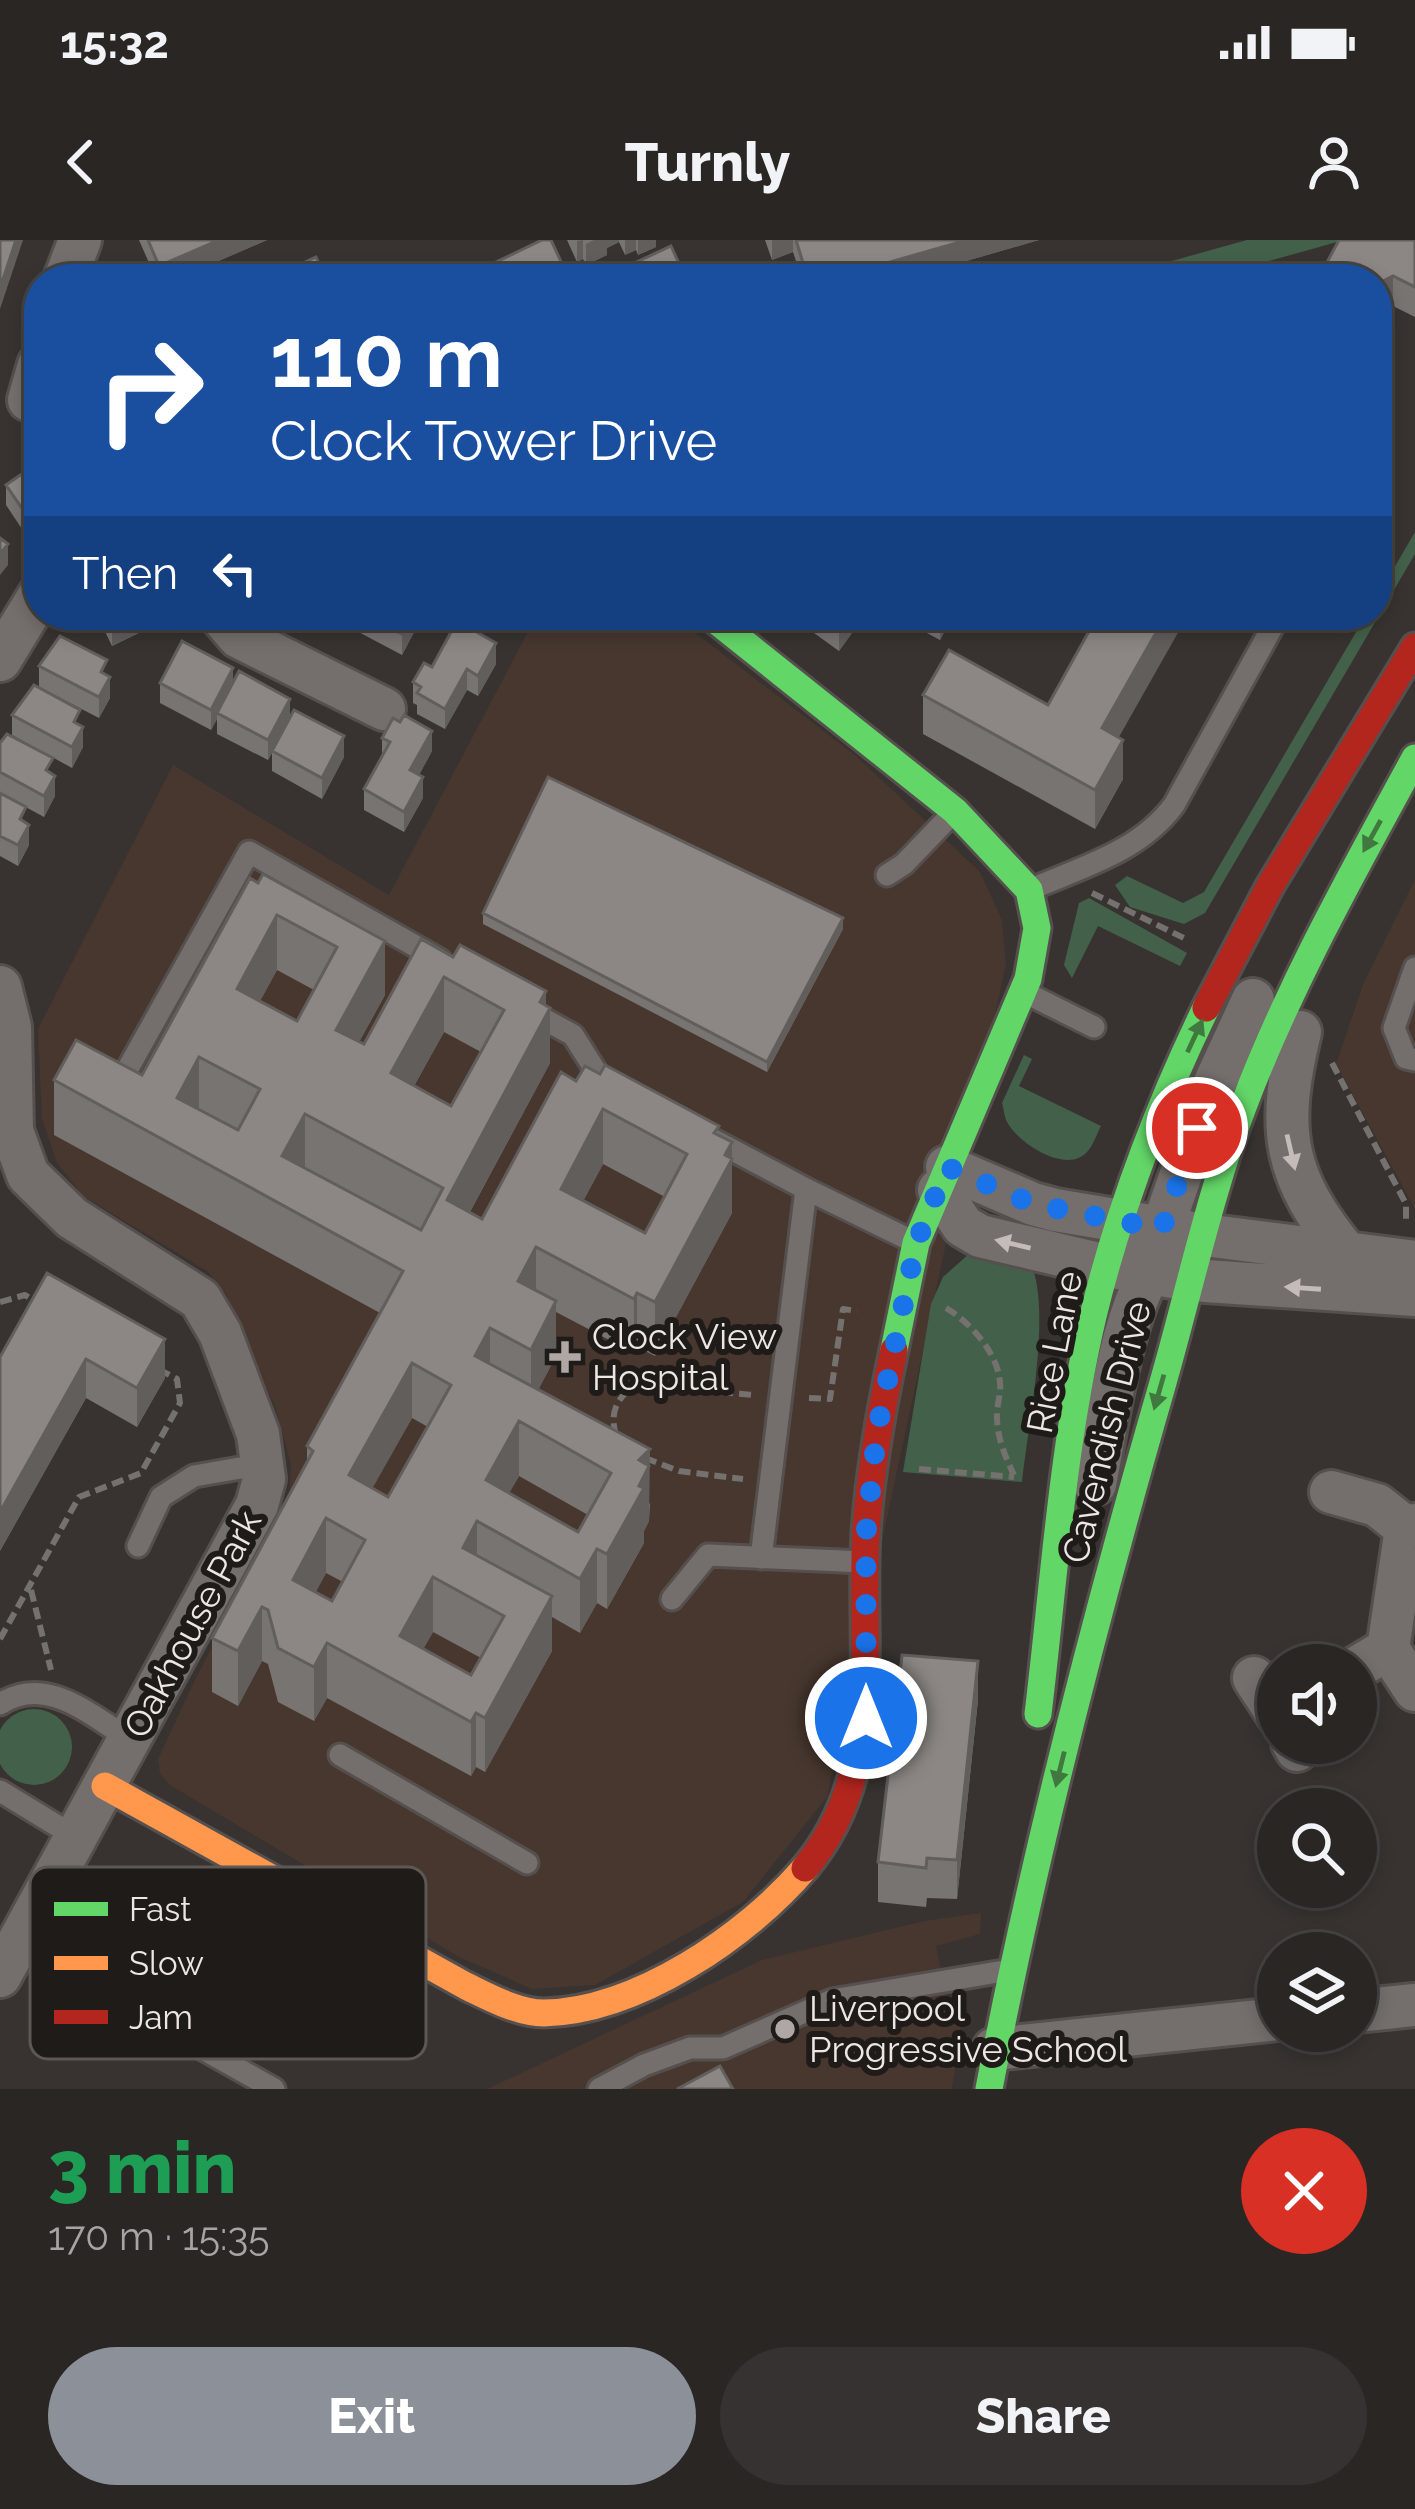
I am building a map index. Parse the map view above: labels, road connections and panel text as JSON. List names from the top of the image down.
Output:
{
  "streets": {
    "main road": ["Rice Lane"],
    "street": ["Cavendish Drive", "Oakhouse Park"]
  },
  "crossings": [
    ["Rice Lane", "Cavendish Drive"]
  ],
  "places": {
    "health": ["Clock View Hospital"],
    "other": ["Liverpool Progressive School"]
  },
  "legend": ["Fast", "Slow", "Jam"],
  "page": {
    "status": "15:32",
    "header": "Turnly",
    "turn": ["110 m", "Clock Tower Drive"],
    "then": "Then",
    "heading": ["3 min", "170 m · 15:35"],
    "buttons": ["Exit", "Share"]
  }
}
